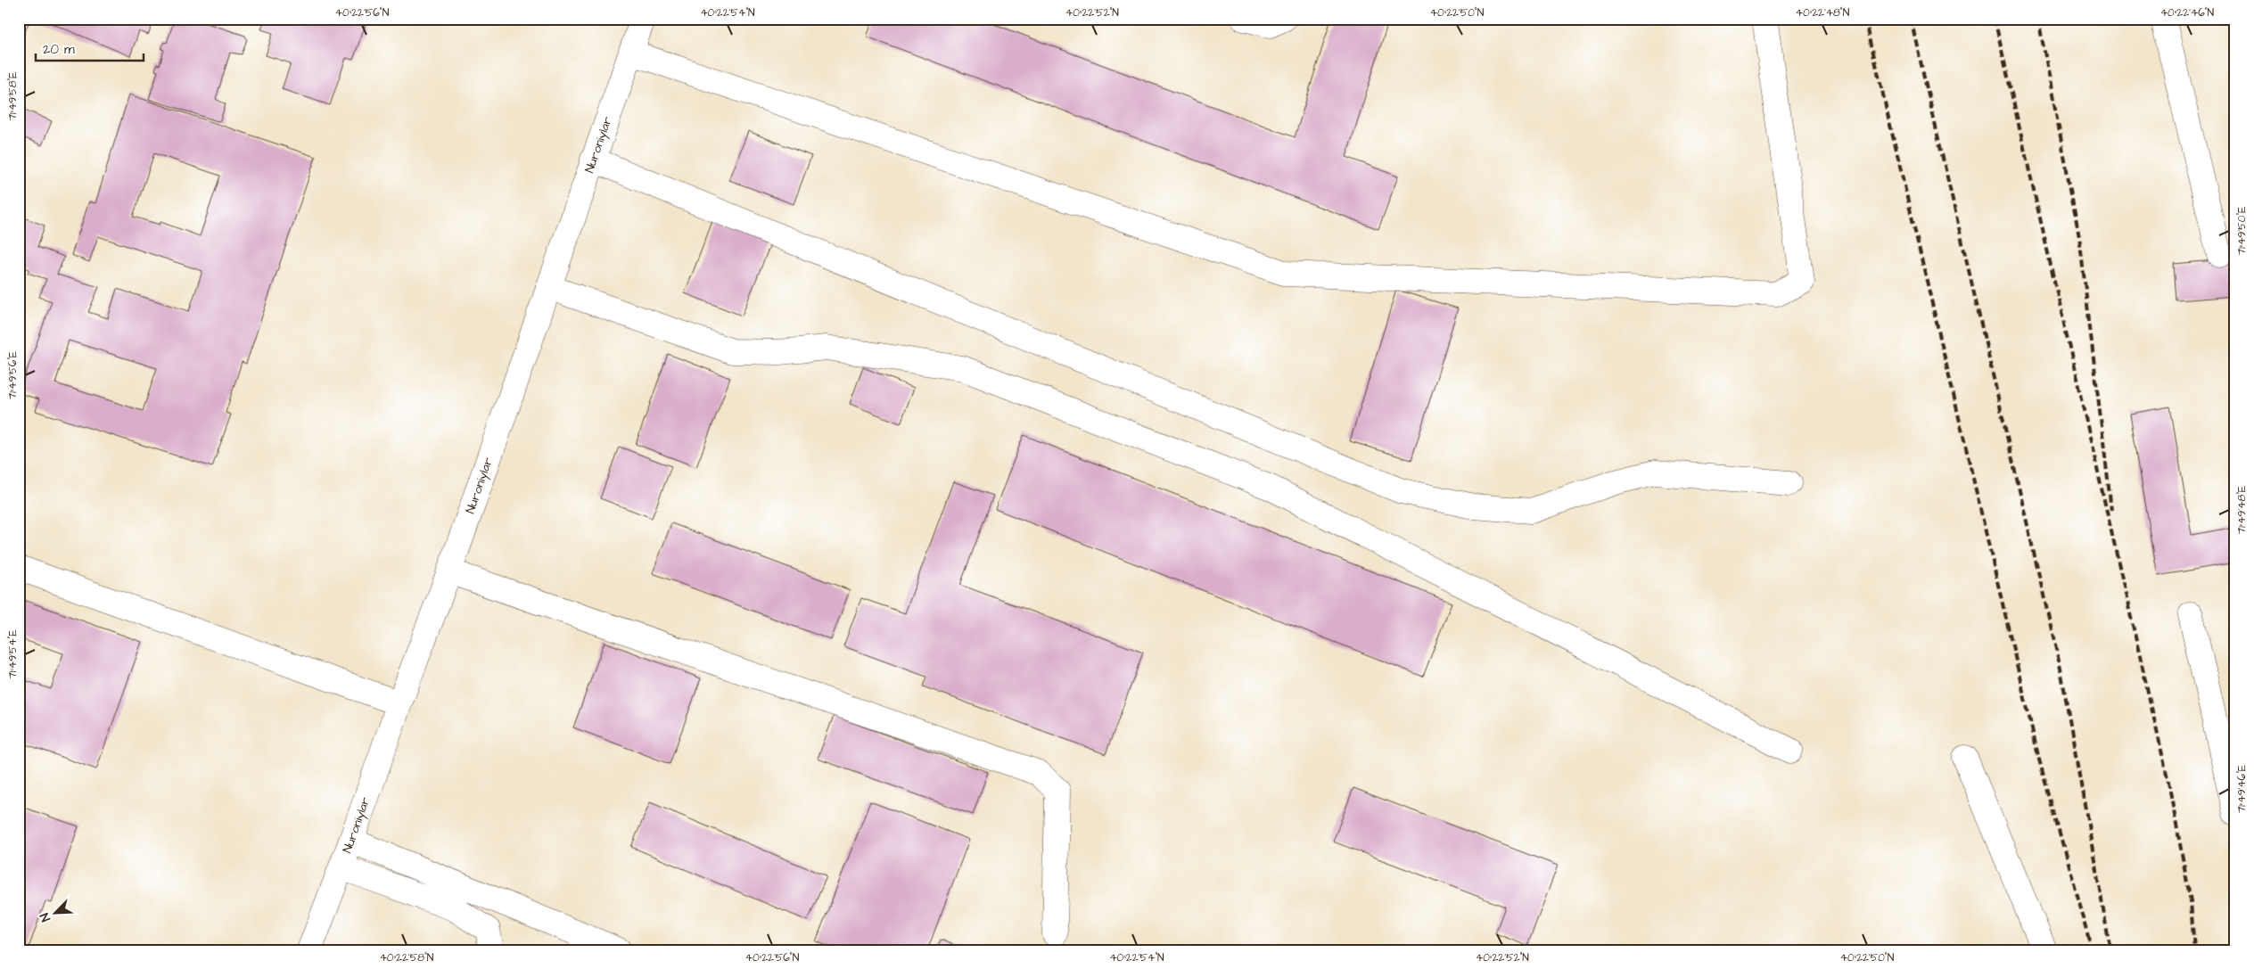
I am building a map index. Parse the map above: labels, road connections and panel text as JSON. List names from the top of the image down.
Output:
{
  "streets": {
    "main road": ["Nuroniylar"]
  },
  "scale_bar": "20 m",
  "north": "bottom left",
  "coordinates": [
    "40°22'56\"N",
    "40°22'54\"N",
    "40°22'52\"N",
    "40°22'50\"N",
    "40°22'48\"N",
    "40°22'46\"N",
    "71°49'58\"E",
    "71°49'50\"E",
    "71°49'56\"E",
    "71°49'48\"E",
    "71°49'54\"E",
    "71°49'46\"E",
    "40°22'58\"N"
  ]
}
